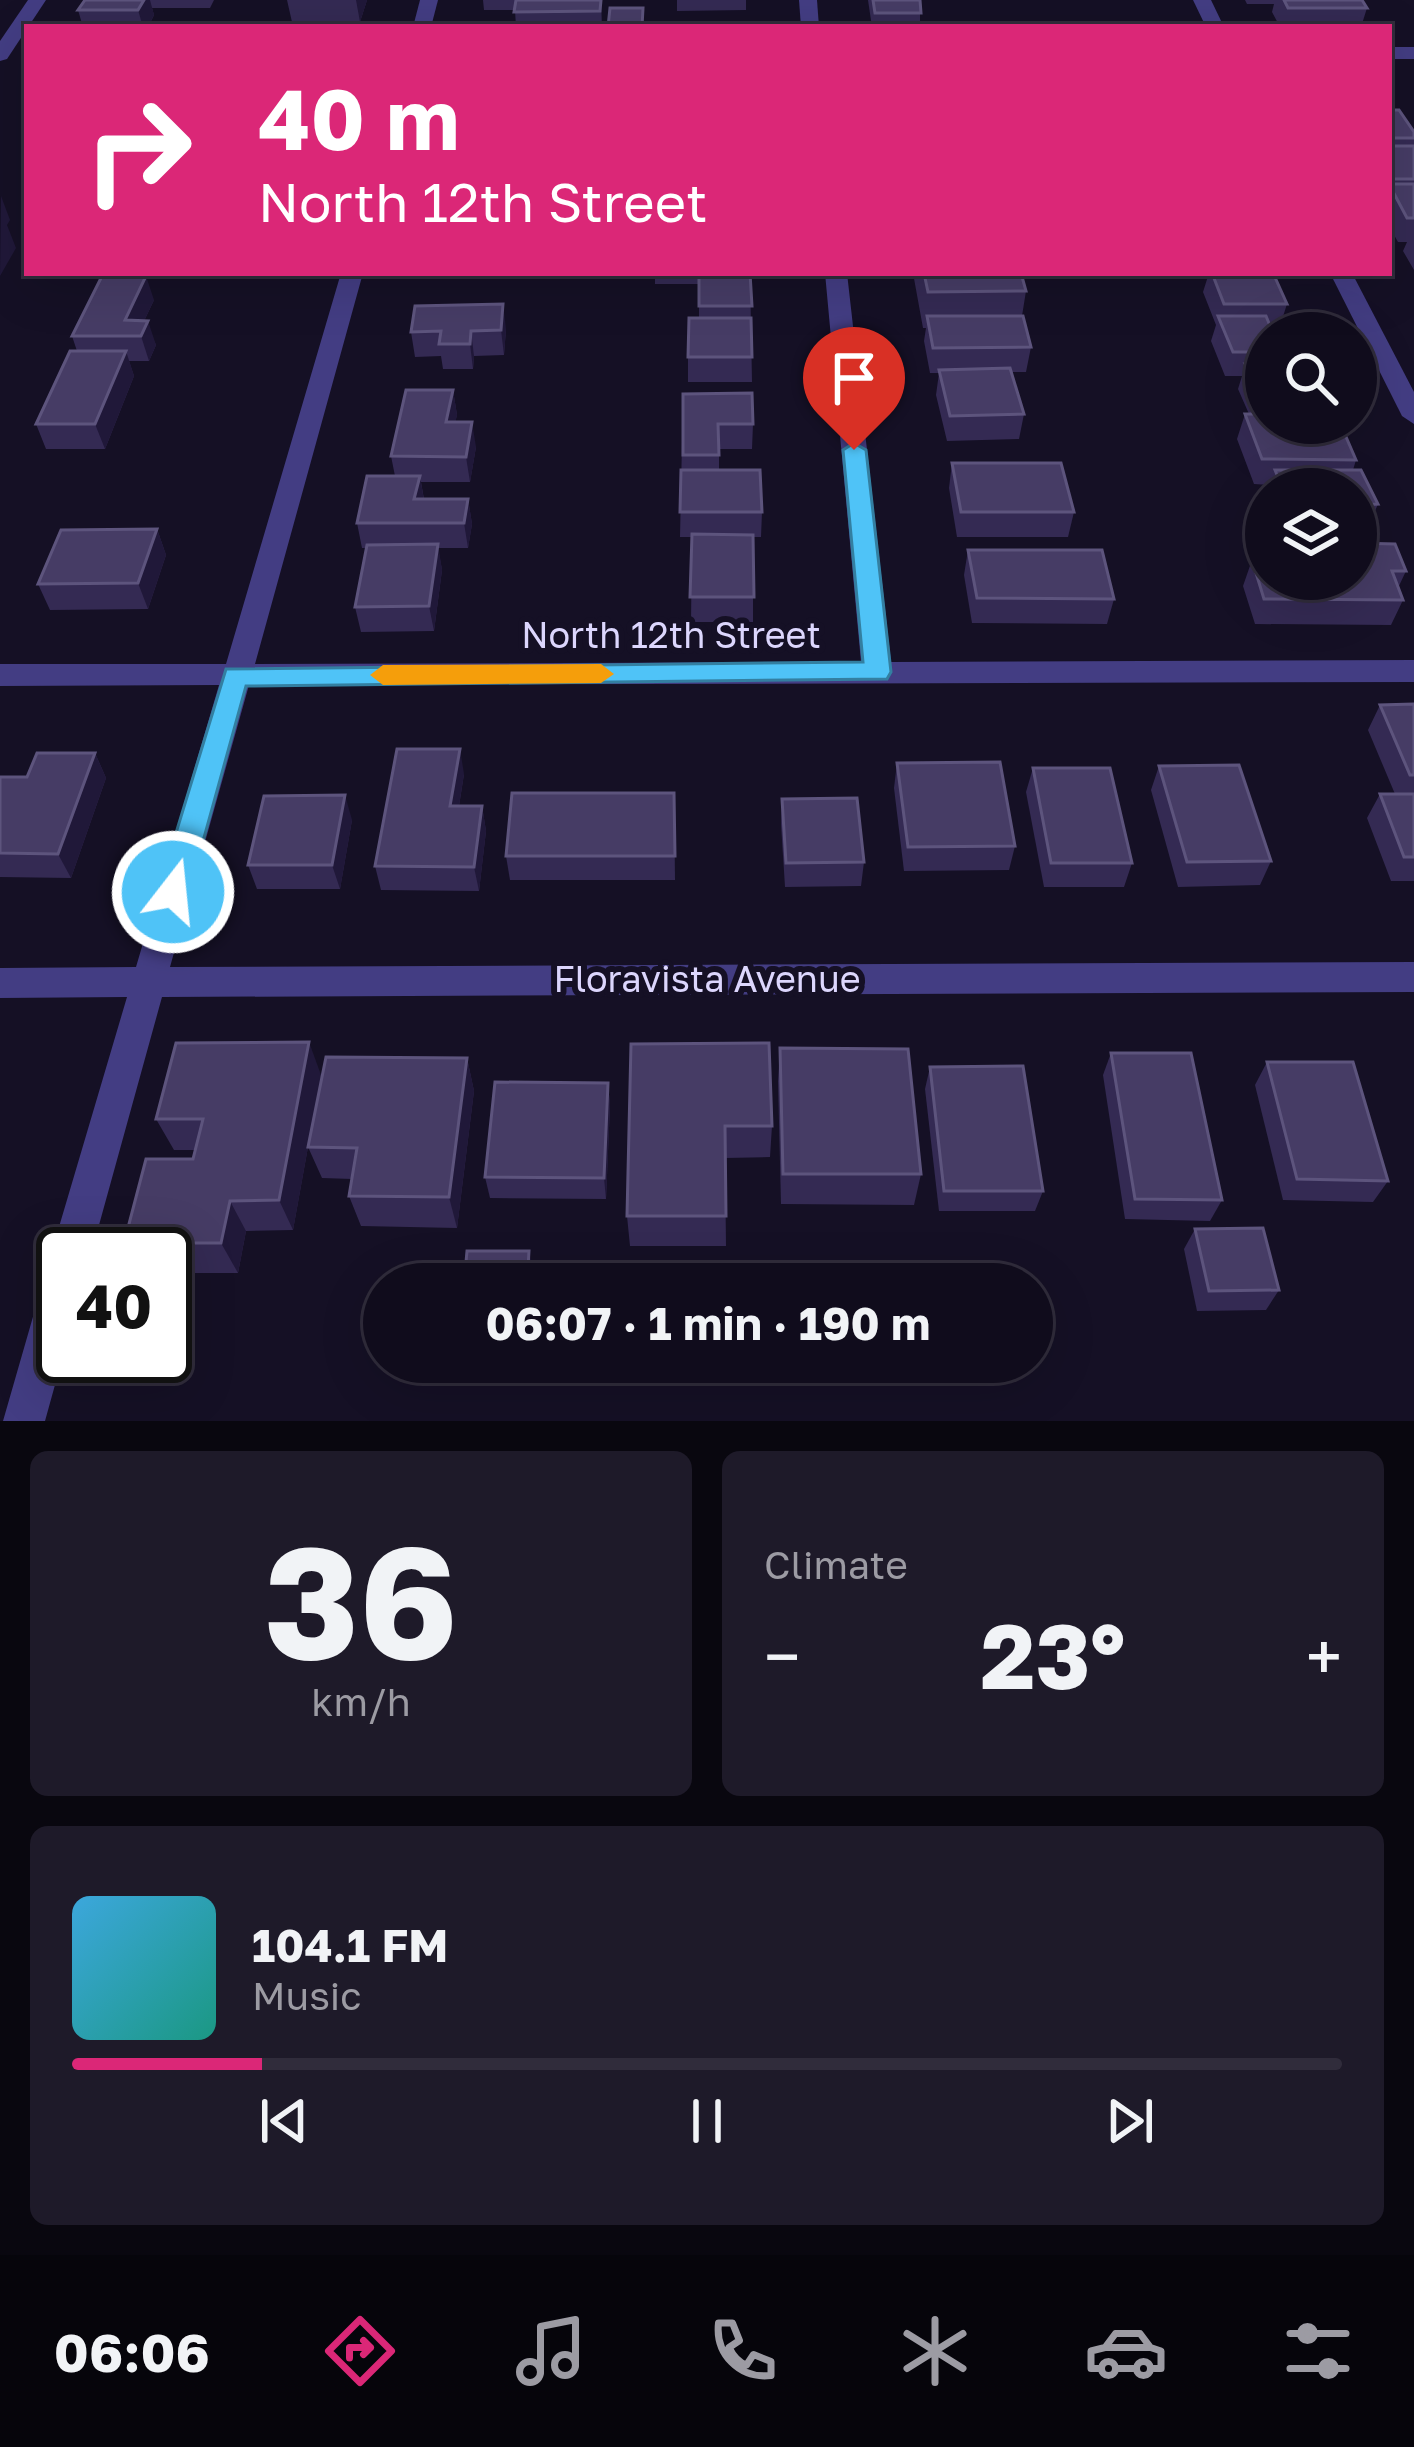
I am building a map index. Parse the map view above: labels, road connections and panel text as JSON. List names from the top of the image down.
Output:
{
  "streets": {
    "street": ["North 12th Street", "Floravista Avenue"]
  },
  "page": {
    "turn": ["40 m", "North 12th Street"],
    "limit": "40",
    "trip": "06:07 · 1 min · 190 m",
    "tile": [
      ["36", "km/h"],
      "Climate"
    ],
    "heat": ["−", "23°", "+"],
    "song": ["104.1 FM", "Music"],
    "tabs": "06:06"
  }
}
